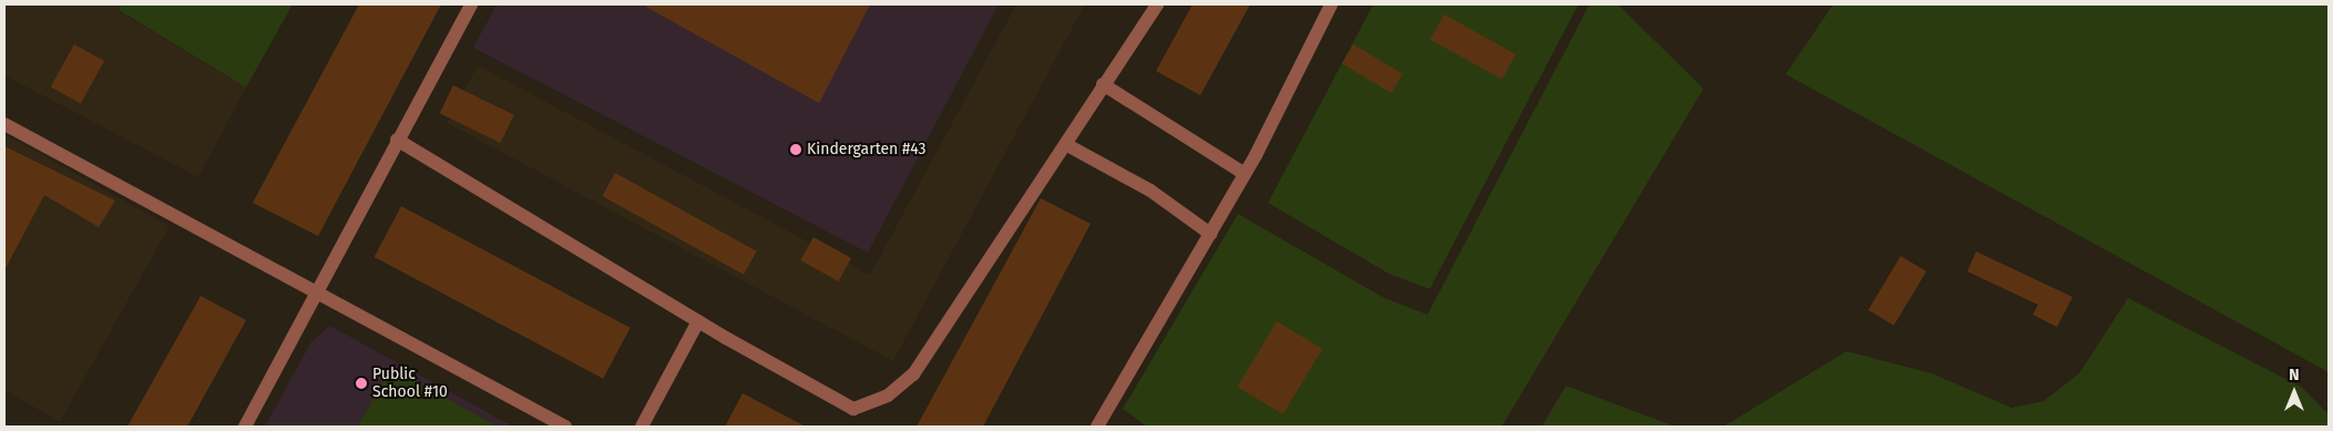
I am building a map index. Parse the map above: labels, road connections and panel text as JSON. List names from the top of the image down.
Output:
{
  "places": ["Kindergarten #43", "Public School #10"],
  "north": "top"
}
